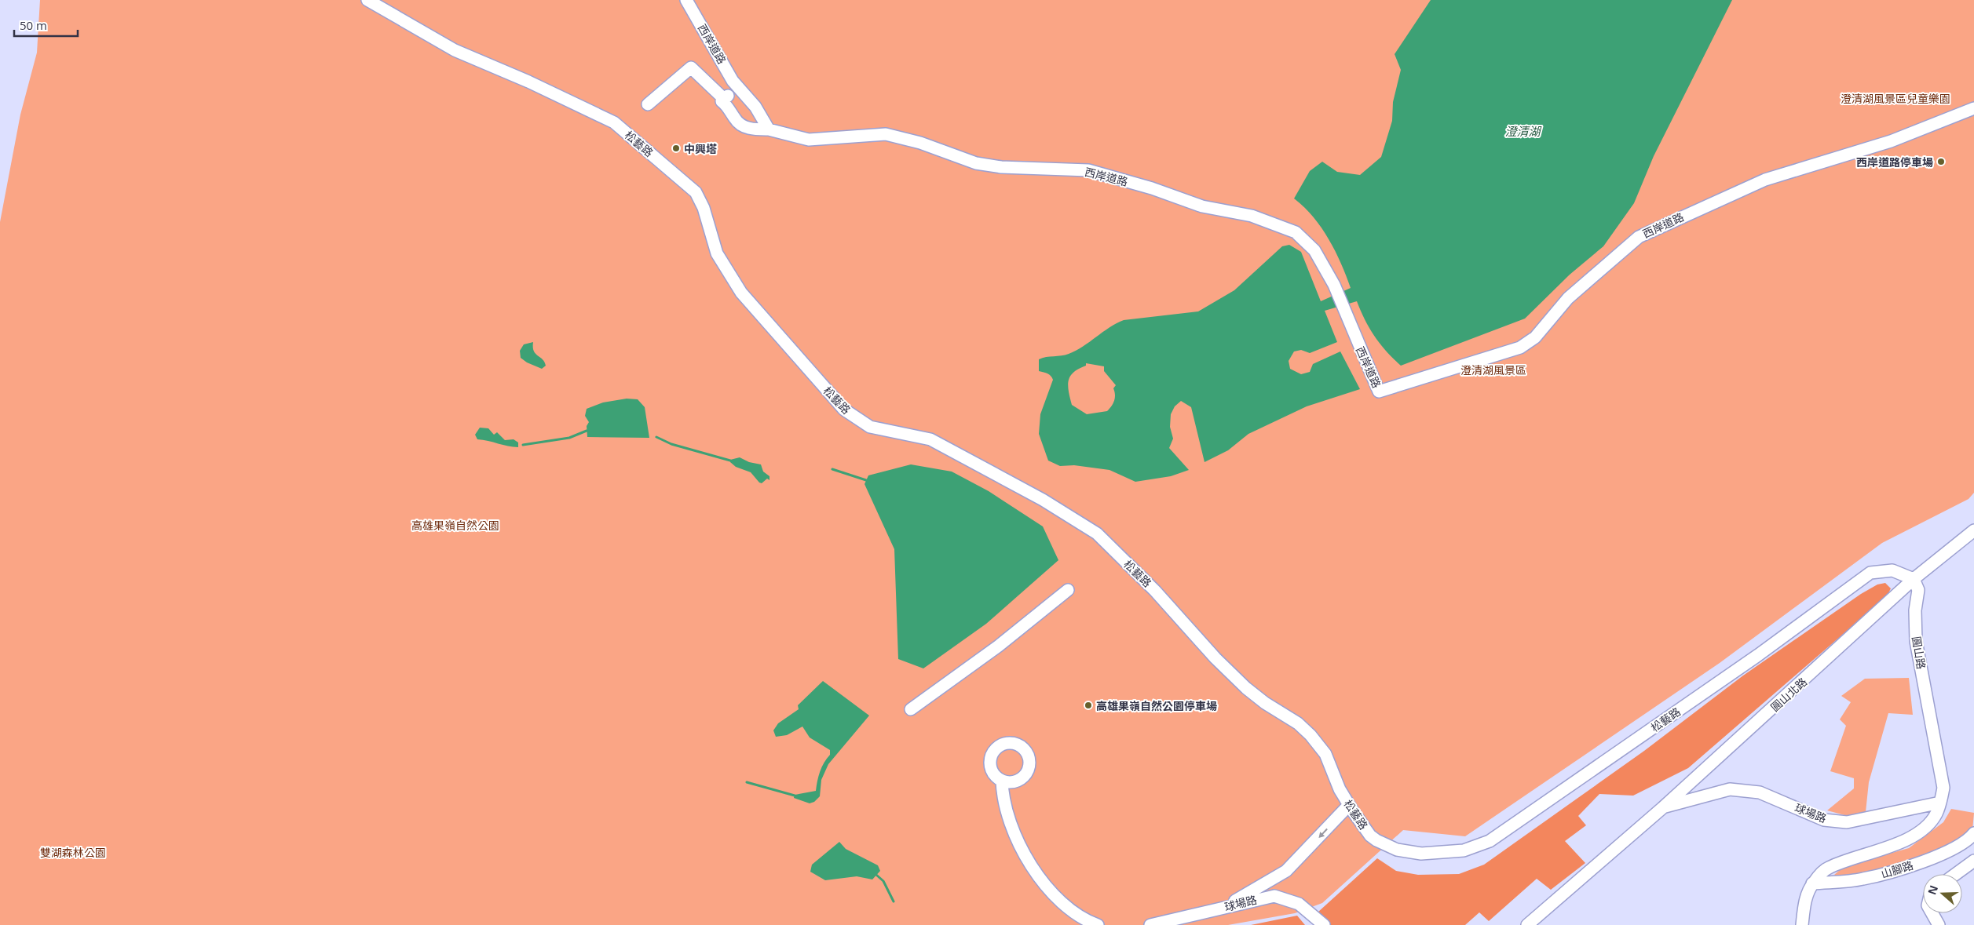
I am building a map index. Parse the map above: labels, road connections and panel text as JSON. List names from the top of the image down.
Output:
{
  "streets": {
    "street": [
      "西岸道路",
      "松藝路",
      "圓山路",
      "圓山北路",
      "球場路",
      "山腳路"
    ]
  },
  "crossings": [
    ["松藝路", "圓山路"],
    ["松藝路", "圓山北路"],
    ["圓山路", "圓山北路"],
    ["圓山路", "球場路"],
    ["圓山北路", "球場路"]
  ],
  "water": ["澄清湖"],
  "parks": [
    "澄清湖風景區兒童樂園",
    "澄清湖風景區",
    "高雄果嶺自然公園",
    "雙湖森林公園"
  ],
  "places": ["中興塔", "西岸道路停車場", "高雄果嶺自然公園停車場"],
  "scale_bar": "50 m",
  "north": "left"
}
